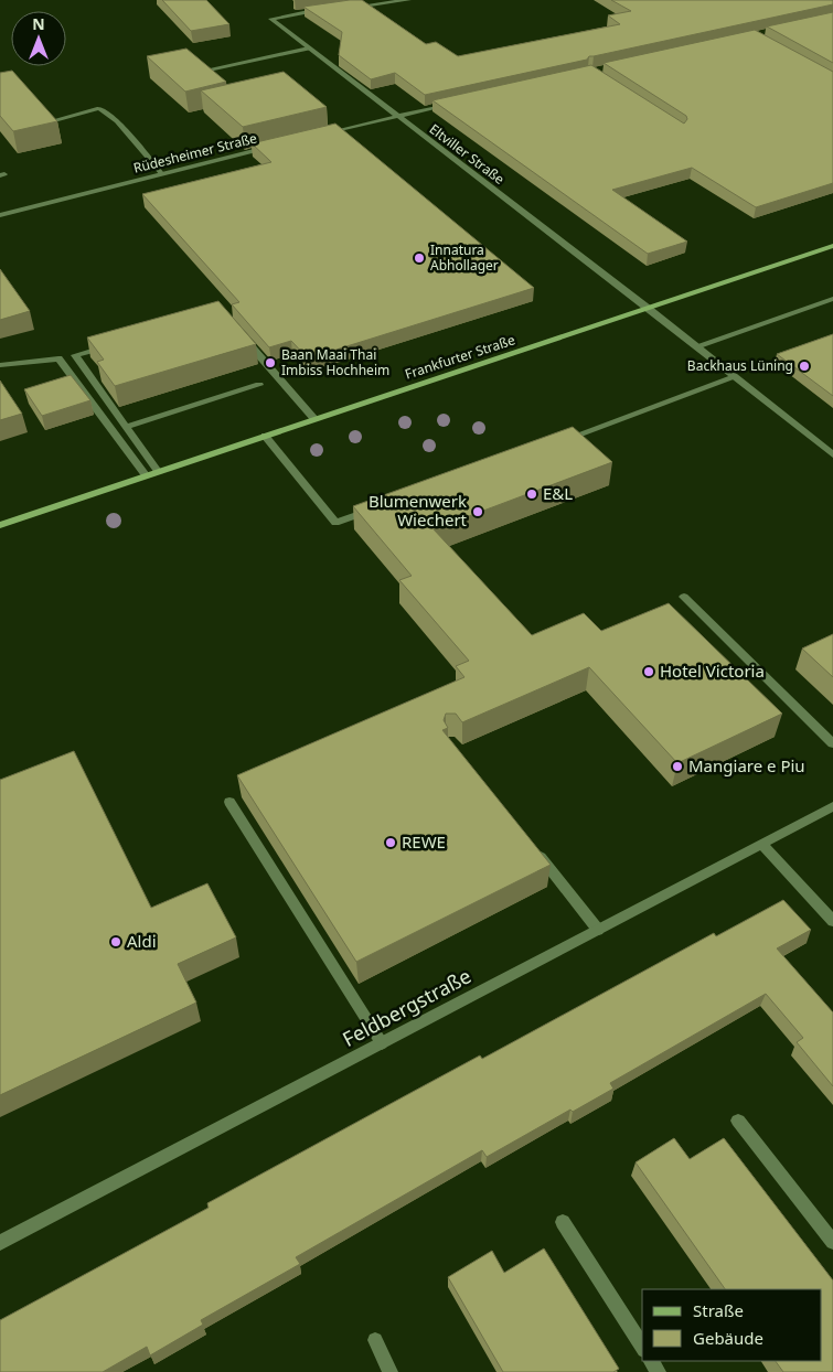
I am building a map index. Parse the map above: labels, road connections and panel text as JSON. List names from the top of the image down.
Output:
{
  "streets": {
    "street": [
      "Rüdesheimer Straße",
      "Eltviller Straße",
      "Frankfurter Straße",
      "Feldbergstraße"
    ]
  },
  "crossings": [
    ["Eltviller Straße", "Frankfurter Straße"]
  ],
  "places": [
    "Innatura Abhollager",
    "Baan Maai Thai Imbiss Hochheim",
    "Backhaus Lüning",
    "E&L",
    "Blumenwerk Wiechert",
    "Hotel Victoria",
    "Mangiare e Piu",
    "REWE",
    "Aldi"
  ],
  "legend": ["Straße", "Gebäude"],
  "north": "top"
}
